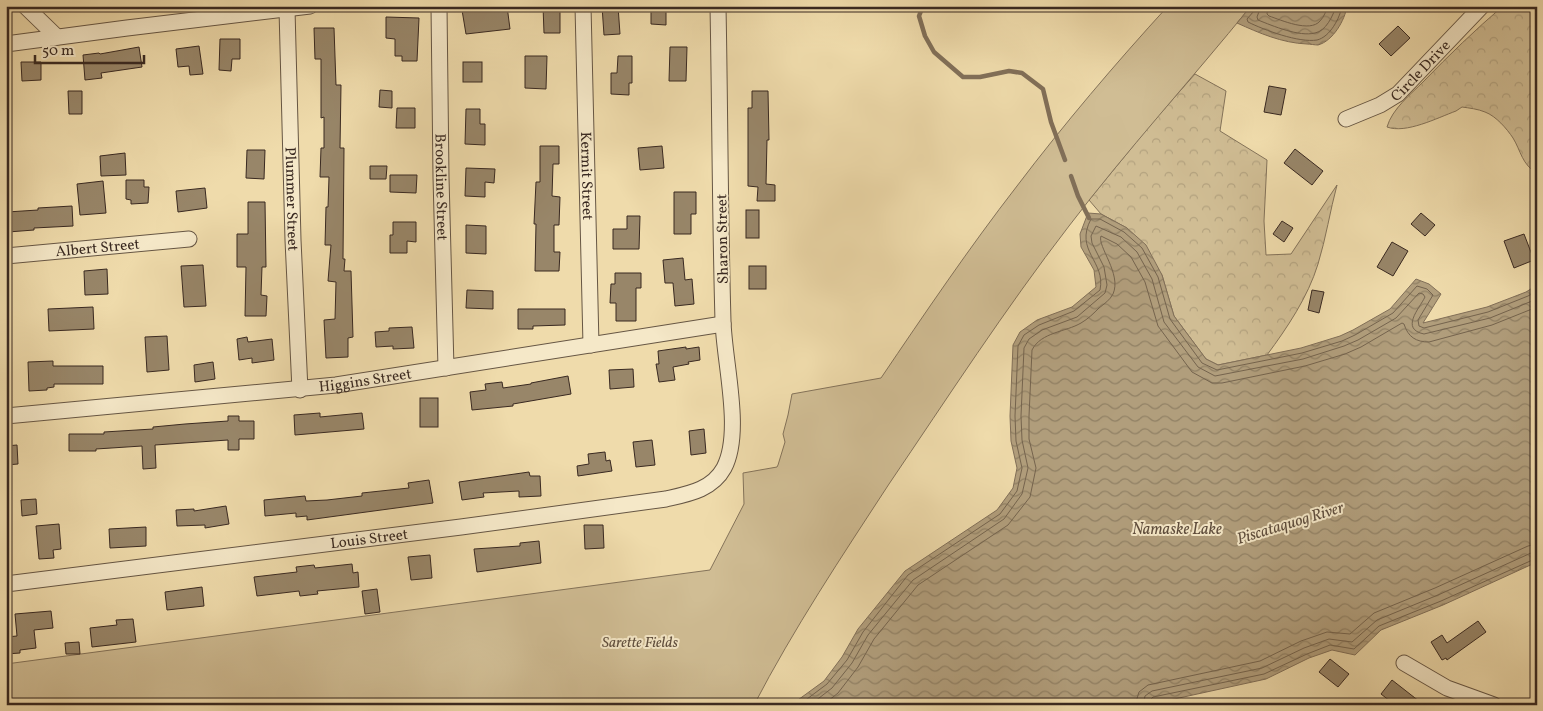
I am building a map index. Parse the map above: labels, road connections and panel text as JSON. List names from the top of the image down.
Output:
{
  "streets": {
    "street": [
      "Circle Drive",
      "Kermit Street",
      "Brookline Street",
      "Plummer Street",
      "Sharon Street",
      "Albert Street",
      "Higgins Street",
      "Louis Street"
    ]
  },
  "crossings": [
    ["Kermit Street", "Higgins Street"],
    ["Brookline Street", "Higgins Street"],
    ["Plummer Street", "Higgins Street"],
    ["Sharon Street", "Higgins Street"],
    ["Sharon Street", "Louis Street"]
  ],
  "water": ["Piscataquog River", "Namaske Lake"],
  "parks": ["Sarette Fields"],
  "scale_bar": "50 m"
}
